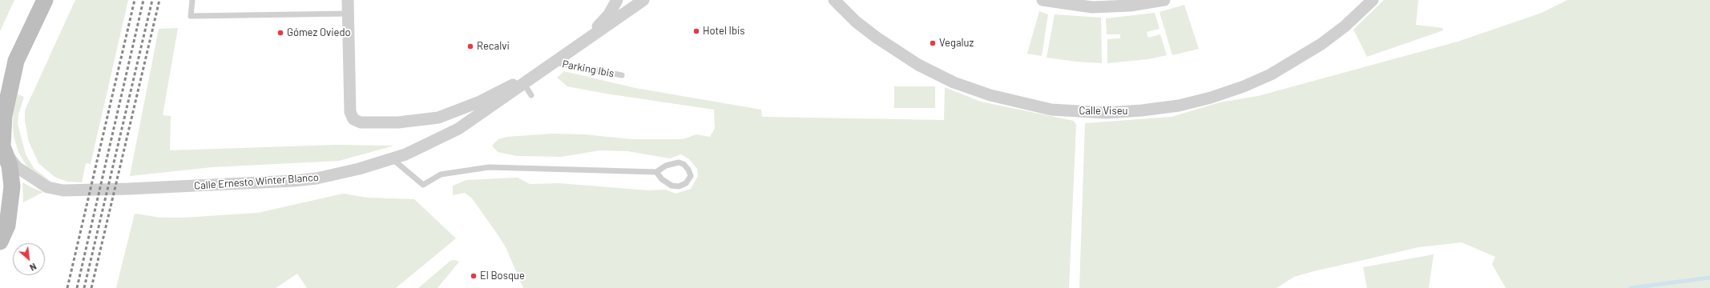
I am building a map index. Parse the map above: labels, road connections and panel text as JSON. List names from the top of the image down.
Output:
{
  "streets": {
    "street": ["Calle Viseu", "Calle Ernesto Winter Blanco"],
    "lane": ["Parking Ibis"]
  },
  "crossings": [
    ["Parking Ibis", "Calle Ernesto Winter Blanco"]
  ],
  "places": [
    "Hotel Ibis",
    "Gómez Oviedo",
    "Vegaluz",
    "Recalvi",
    "El Bosque"
  ],
  "north": "bottom right"
}
